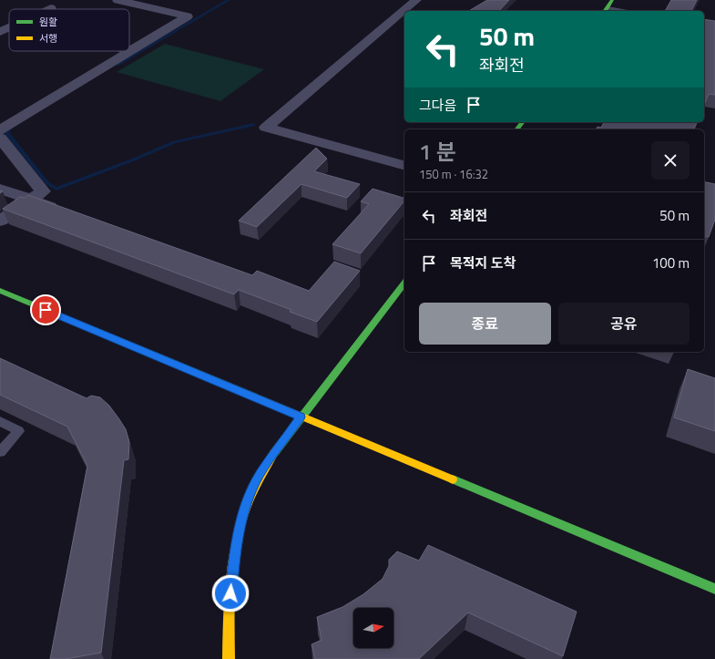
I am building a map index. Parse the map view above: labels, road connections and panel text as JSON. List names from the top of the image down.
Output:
{
  "legend": ["원활", "서행"],
  "north": "right",
  "page": {
    "turn": ["50 m", "좌회전"],
    "then": "그다음",
    "heading": ["1 분", "150 m · 16:32"],
    "list": [
      {
        "name": "좌회전",
        "value": "50 m"
      },
      {
        "name": "목적지 도착",
        "value": "100 m"
      }
    ],
    "buttons": ["종료", "공유"]
  }
}
